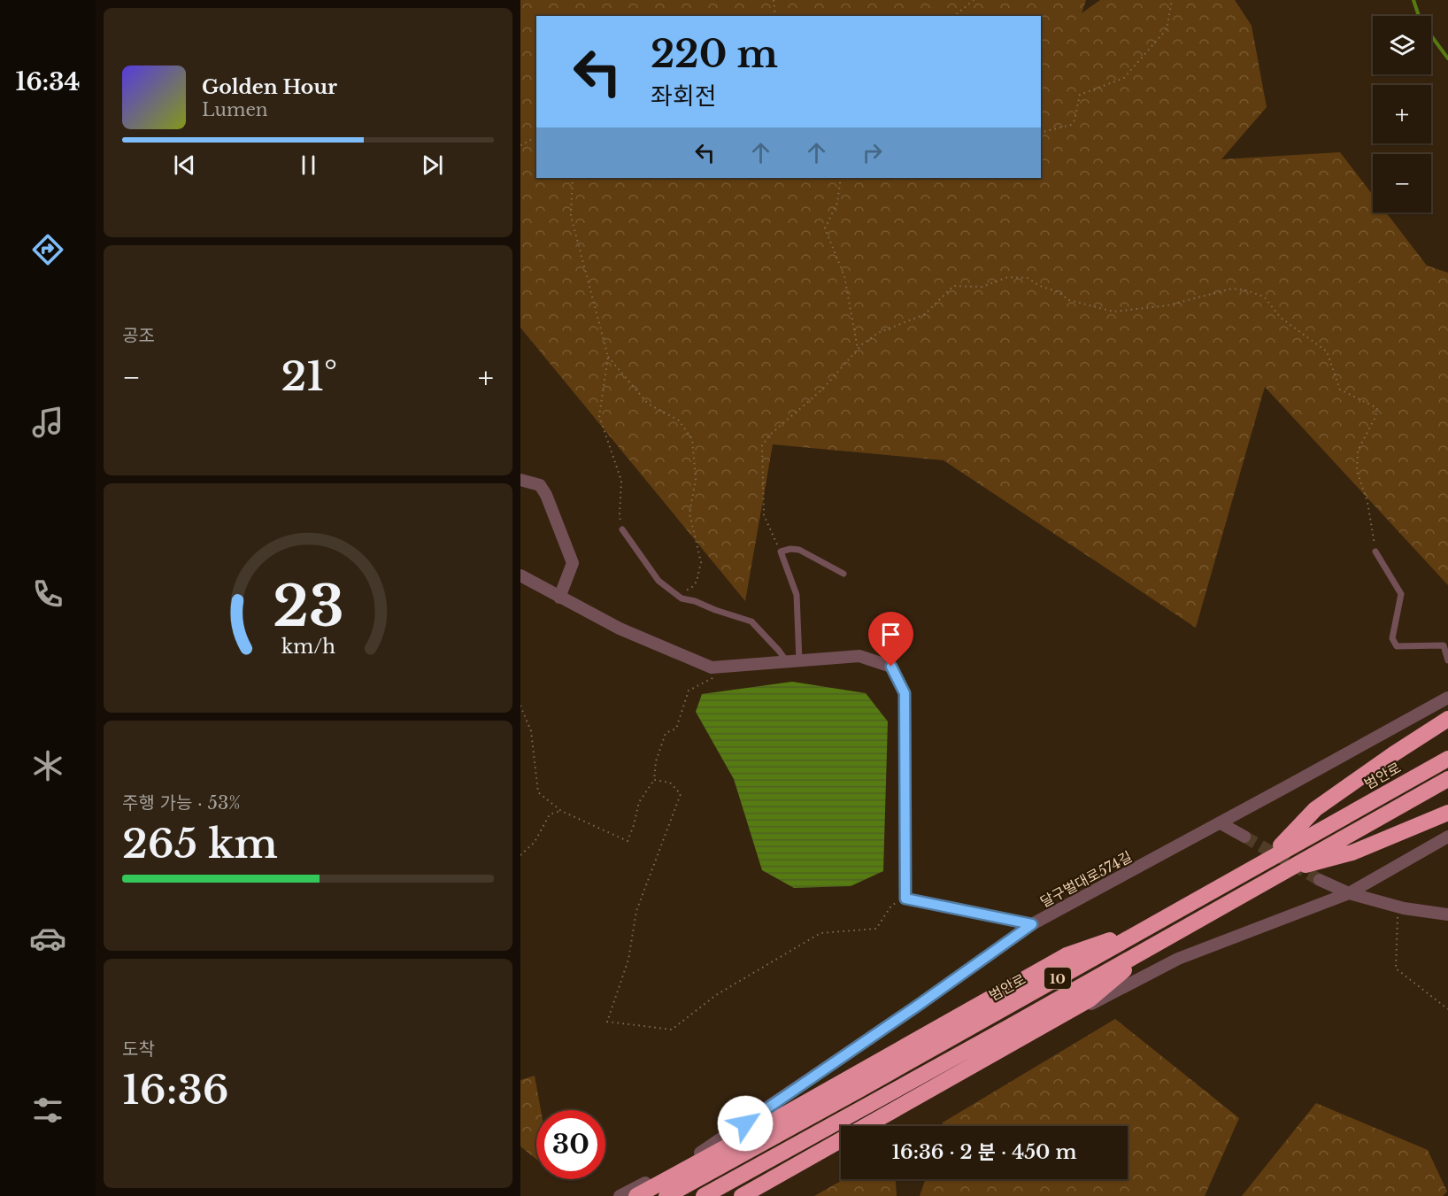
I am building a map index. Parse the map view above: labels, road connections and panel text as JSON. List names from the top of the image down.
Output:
{
  "streets": {
    "highway": ["범안로", "10"],
    "street": ["달구벌대로574길"]
  },
  "page": {
    "tabs": "16:34",
    "map_buttons": ["+", "−"],
    "turn": ["220 m", "좌회전"],
    "song": ["Golden Hour", "Lumen"],
    "tile": [
      "공조",
      ["주행 가능 · 53%", "265 km"],
      ["도착", "16:36"]
    ],
    "heat": ["−", "21°", "+"],
    "limit": "30",
    "trip": "16:36 · 2 분 · 450 m",
    "gauge": ["23", "km/h"]
  }
}
